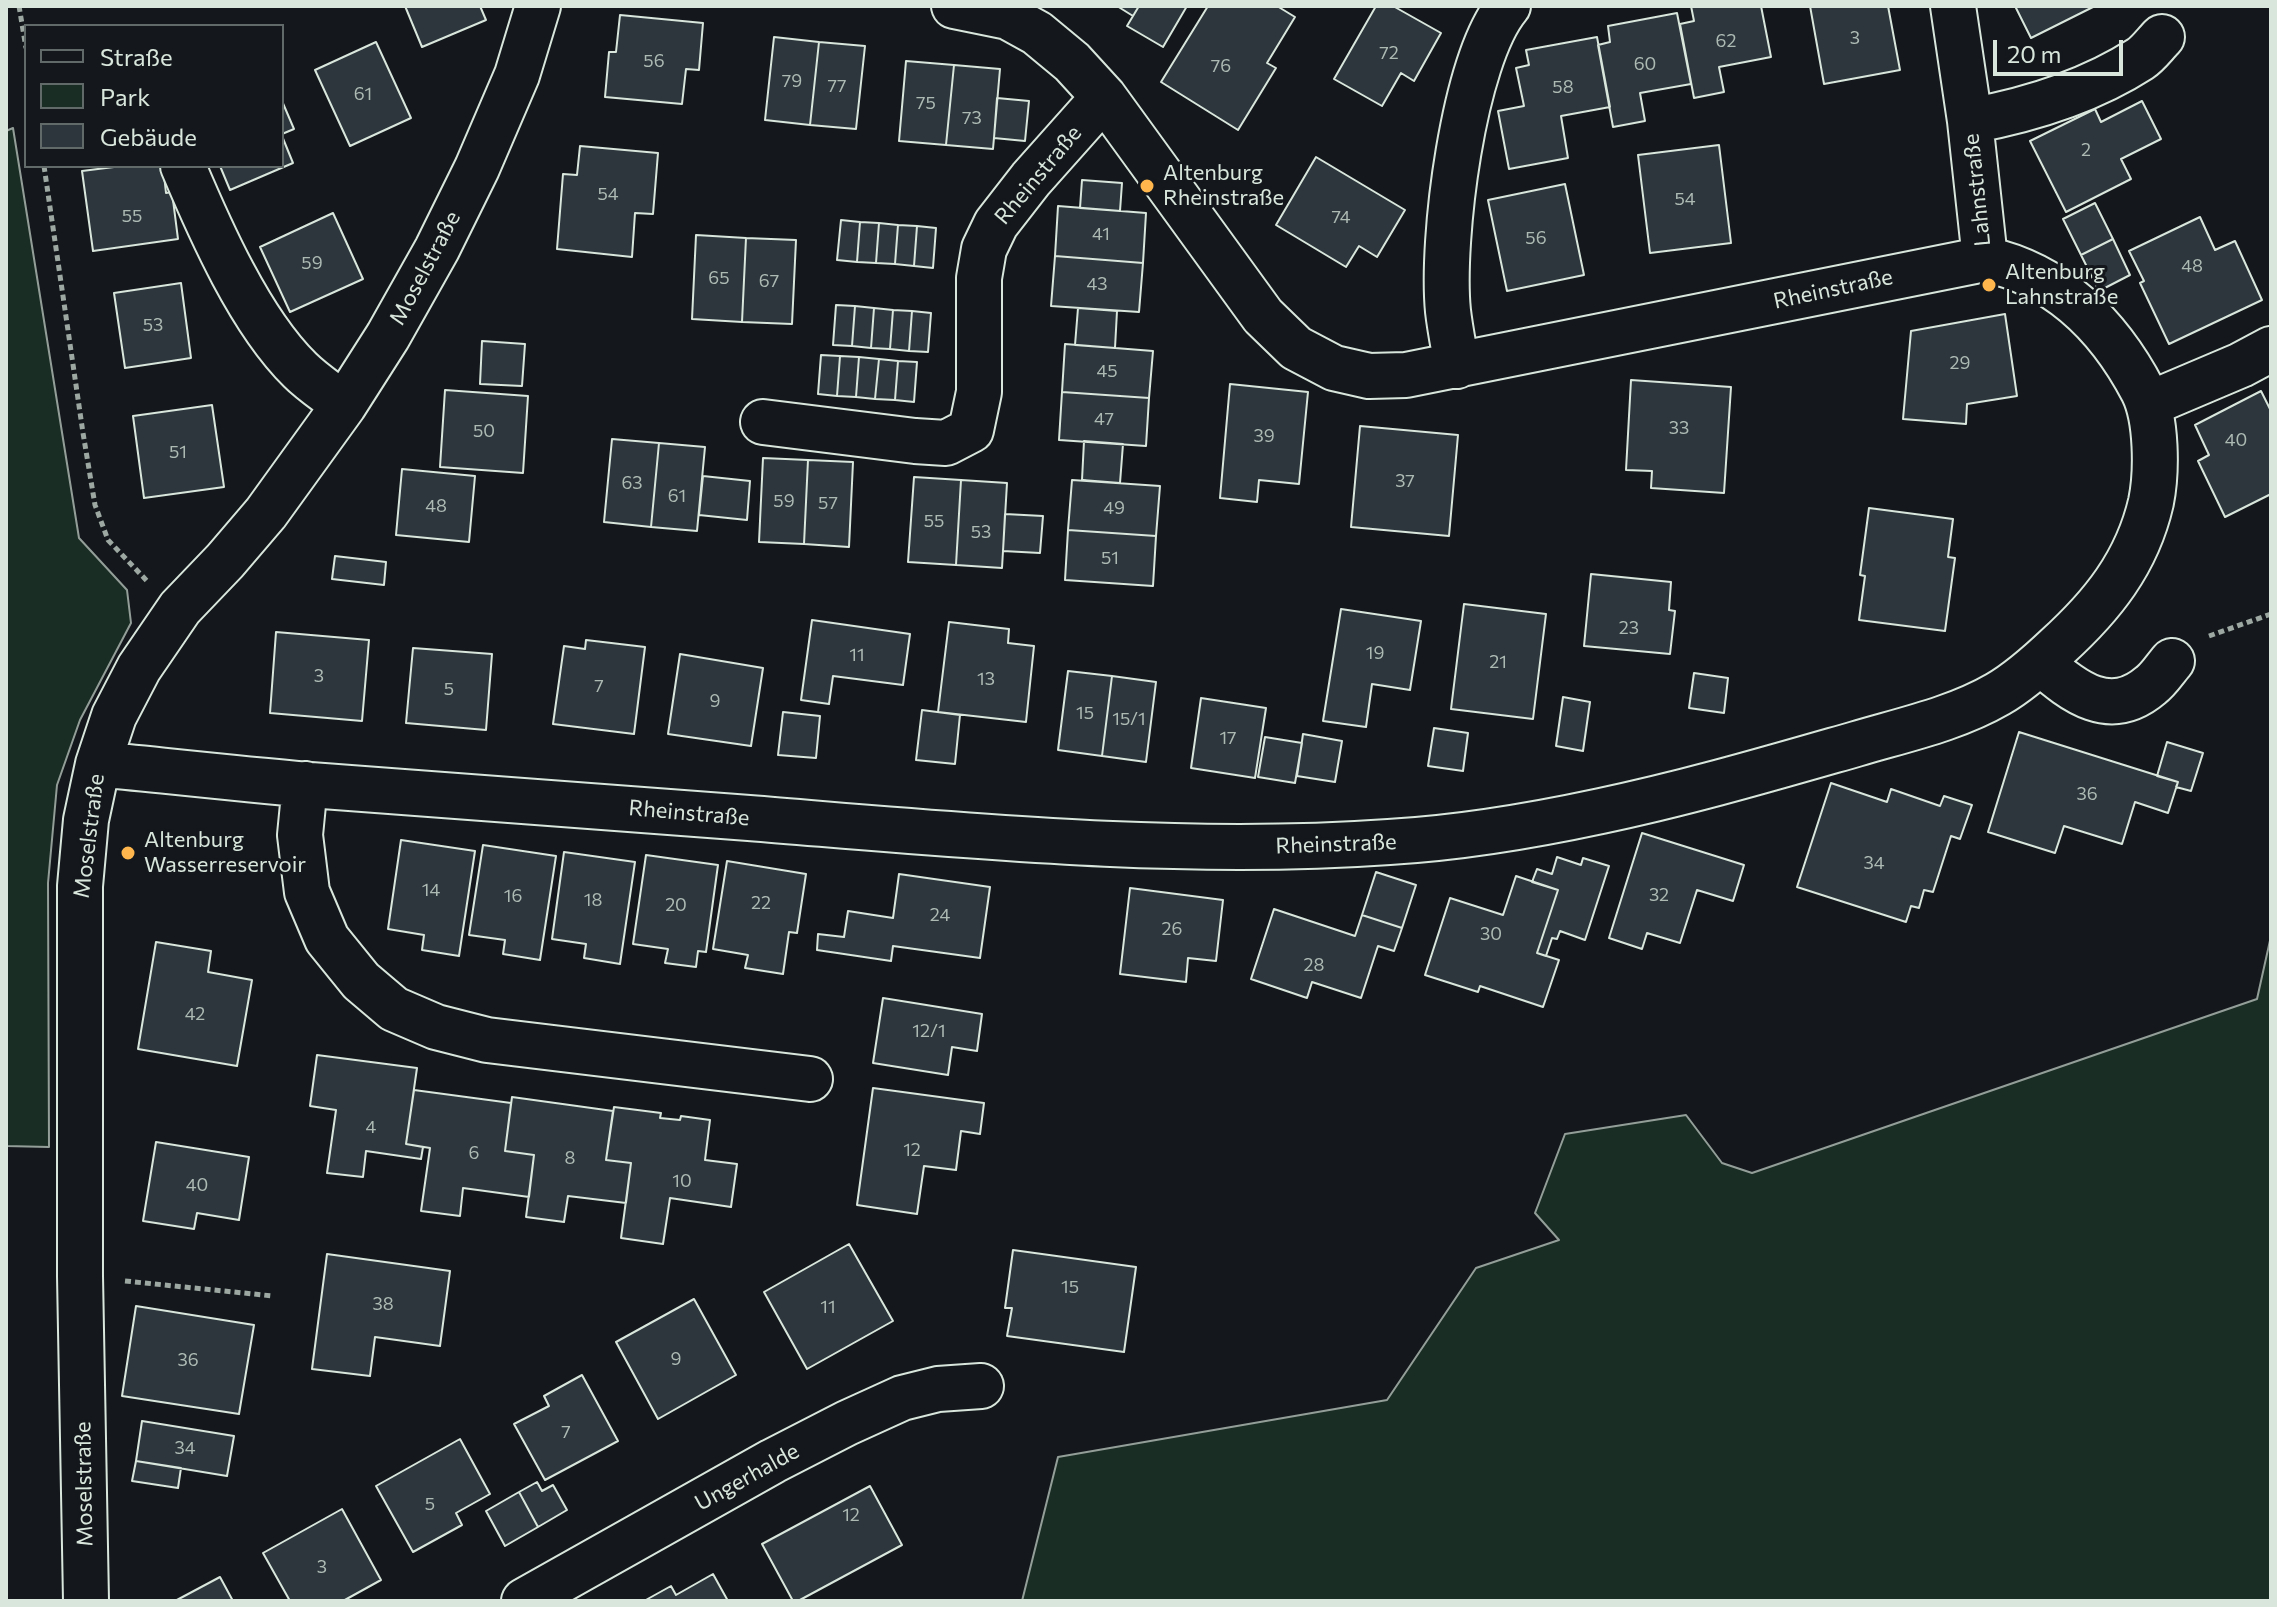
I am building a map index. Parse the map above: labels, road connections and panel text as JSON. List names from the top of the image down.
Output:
{
  "streets": {
    "street": [
      "Rheinstraße",
      "Lahnstraße",
      "Moselstraße",
      "Ungerhalde"
    ]
  },
  "crossings": [
    ["Rheinstraße", "Lahnstraße"],
    ["Rheinstraße", "Moselstraße"]
  ],
  "places": ["Altenburg Rheinstraße", "Altenburg Lahnstraße", "Altenburg Wasserreservoir"],
  "house_numbers": [
    "3",
    "62",
    "72",
    "56",
    "60",
    "76",
    "79",
    "77",
    "58",
    "61",
    "75",
    "73",
    "2",
    "54",
    "54",
    "55",
    "74",
    "41",
    "56",
    "59",
    "48",
    "65",
    "67",
    "43",
    "53",
    "29",
    "45",
    "47",
    "33",
    "50",
    "39",
    "40",
    "51",
    "37",
    "63",
    "61",
    "59",
    "57",
    "48",
    "49",
    "55",
    "53",
    "51",
    "23",
    "19",
    "11",
    "21",
    "3",
    "13",
    "7",
    "5",
    "9",
    "15",
    "15/1",
    "17",
    "36",
    "34",
    "14",
    "32",
    "16",
    "18",
    "22",
    "20",
    "24",
    "26",
    "30",
    "28",
    "42",
    "12/1",
    "4",
    "12",
    "6",
    "8",
    "10",
    "40",
    "15",
    "38",
    "11",
    "9",
    "36",
    "7",
    "34",
    "5",
    "12",
    "3"
  ],
  "legend": ["Straße", "Park", "Gebäude"],
  "scale_bar": "20 m"
}
